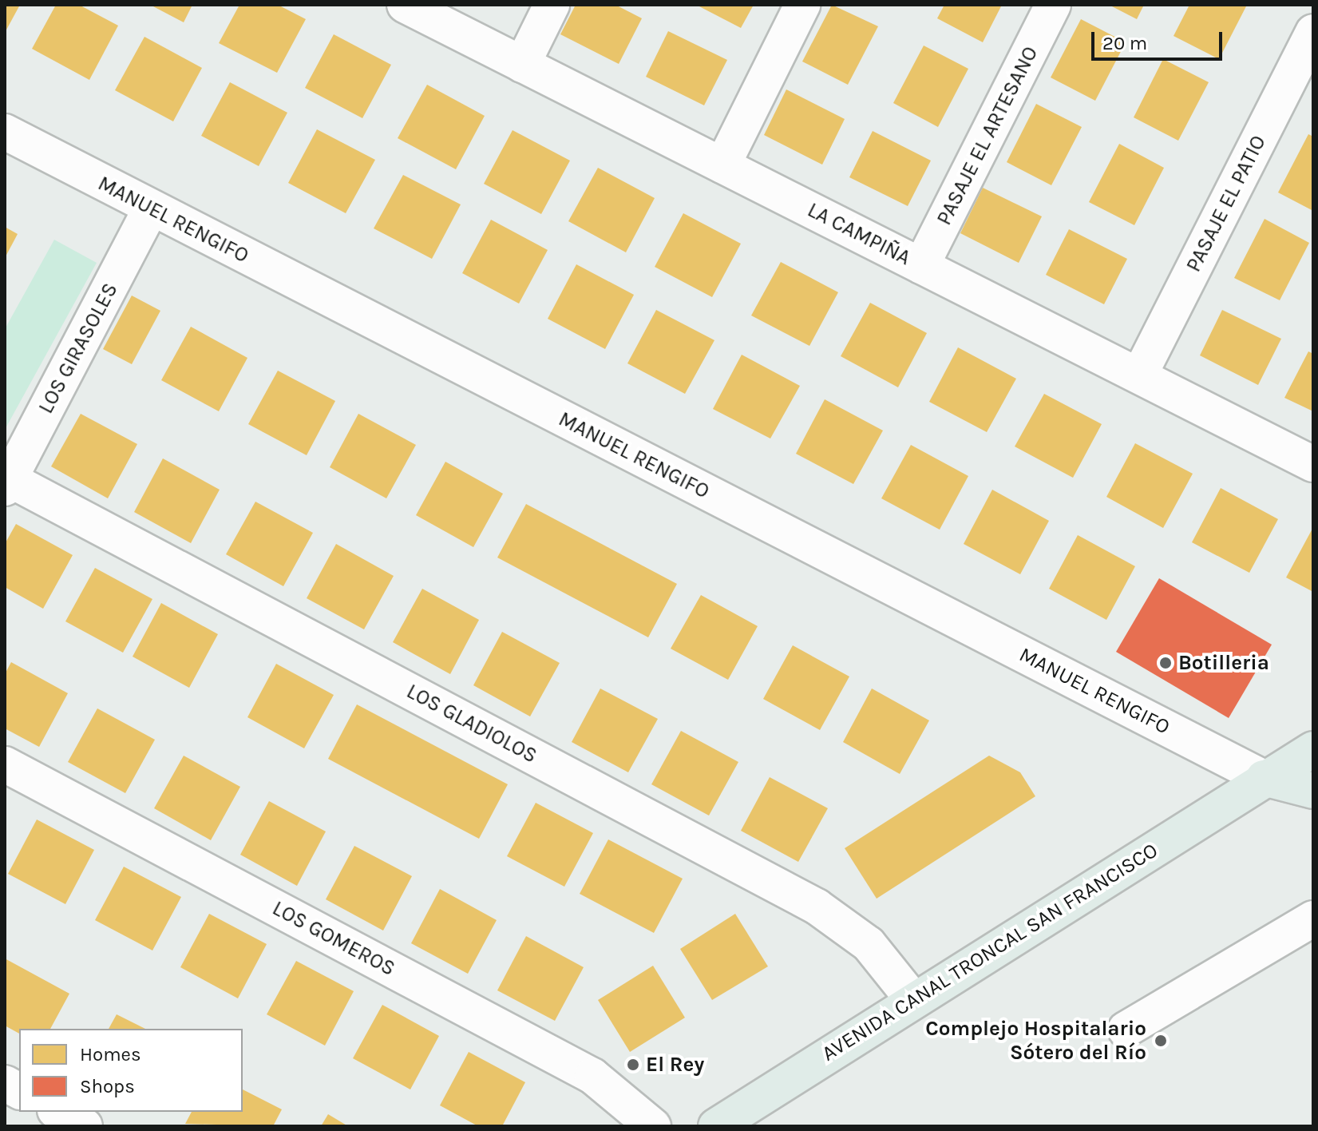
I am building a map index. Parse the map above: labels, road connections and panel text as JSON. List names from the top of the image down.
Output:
{
  "streets": {
    "main road": ["AVENIDA CANAL TRONCAL SAN FRANCISCO"],
    "street": [
      "PASAJE EL ARTESANO",
      "PASAJE EL PATIO",
      "MANUEL RENGIFO",
      "LA CAMPIÑA",
      "LOS GIRASOLES",
      "LOS GLADIOLOS",
      "LOS GOMEROS"
    ]
  },
  "crossings": [
    ["PASAJE EL ARTESANO", "LA CAMPIÑA"],
    ["PASAJE EL PATIO", "LA CAMPIÑA"],
    ["MANUEL RENGIFO", "LOS GIRASOLES"],
    ["MANUEL RENGIFO", "AVENIDA CANAL TRONCAL SAN FRANCISCO"],
    ["LOS GIRASOLES", "LOS GLADIOLOS"],
    ["LOS GLADIOLOS", "AVENIDA CANAL TRONCAL SAN FRANCISCO"]
  ],
  "places": ["Botilleria", "Complejo Hospitalario Sótero del Río", "El Rey"],
  "legend": ["Homes", "Shops"],
  "scale_bar": "20 m"
}
